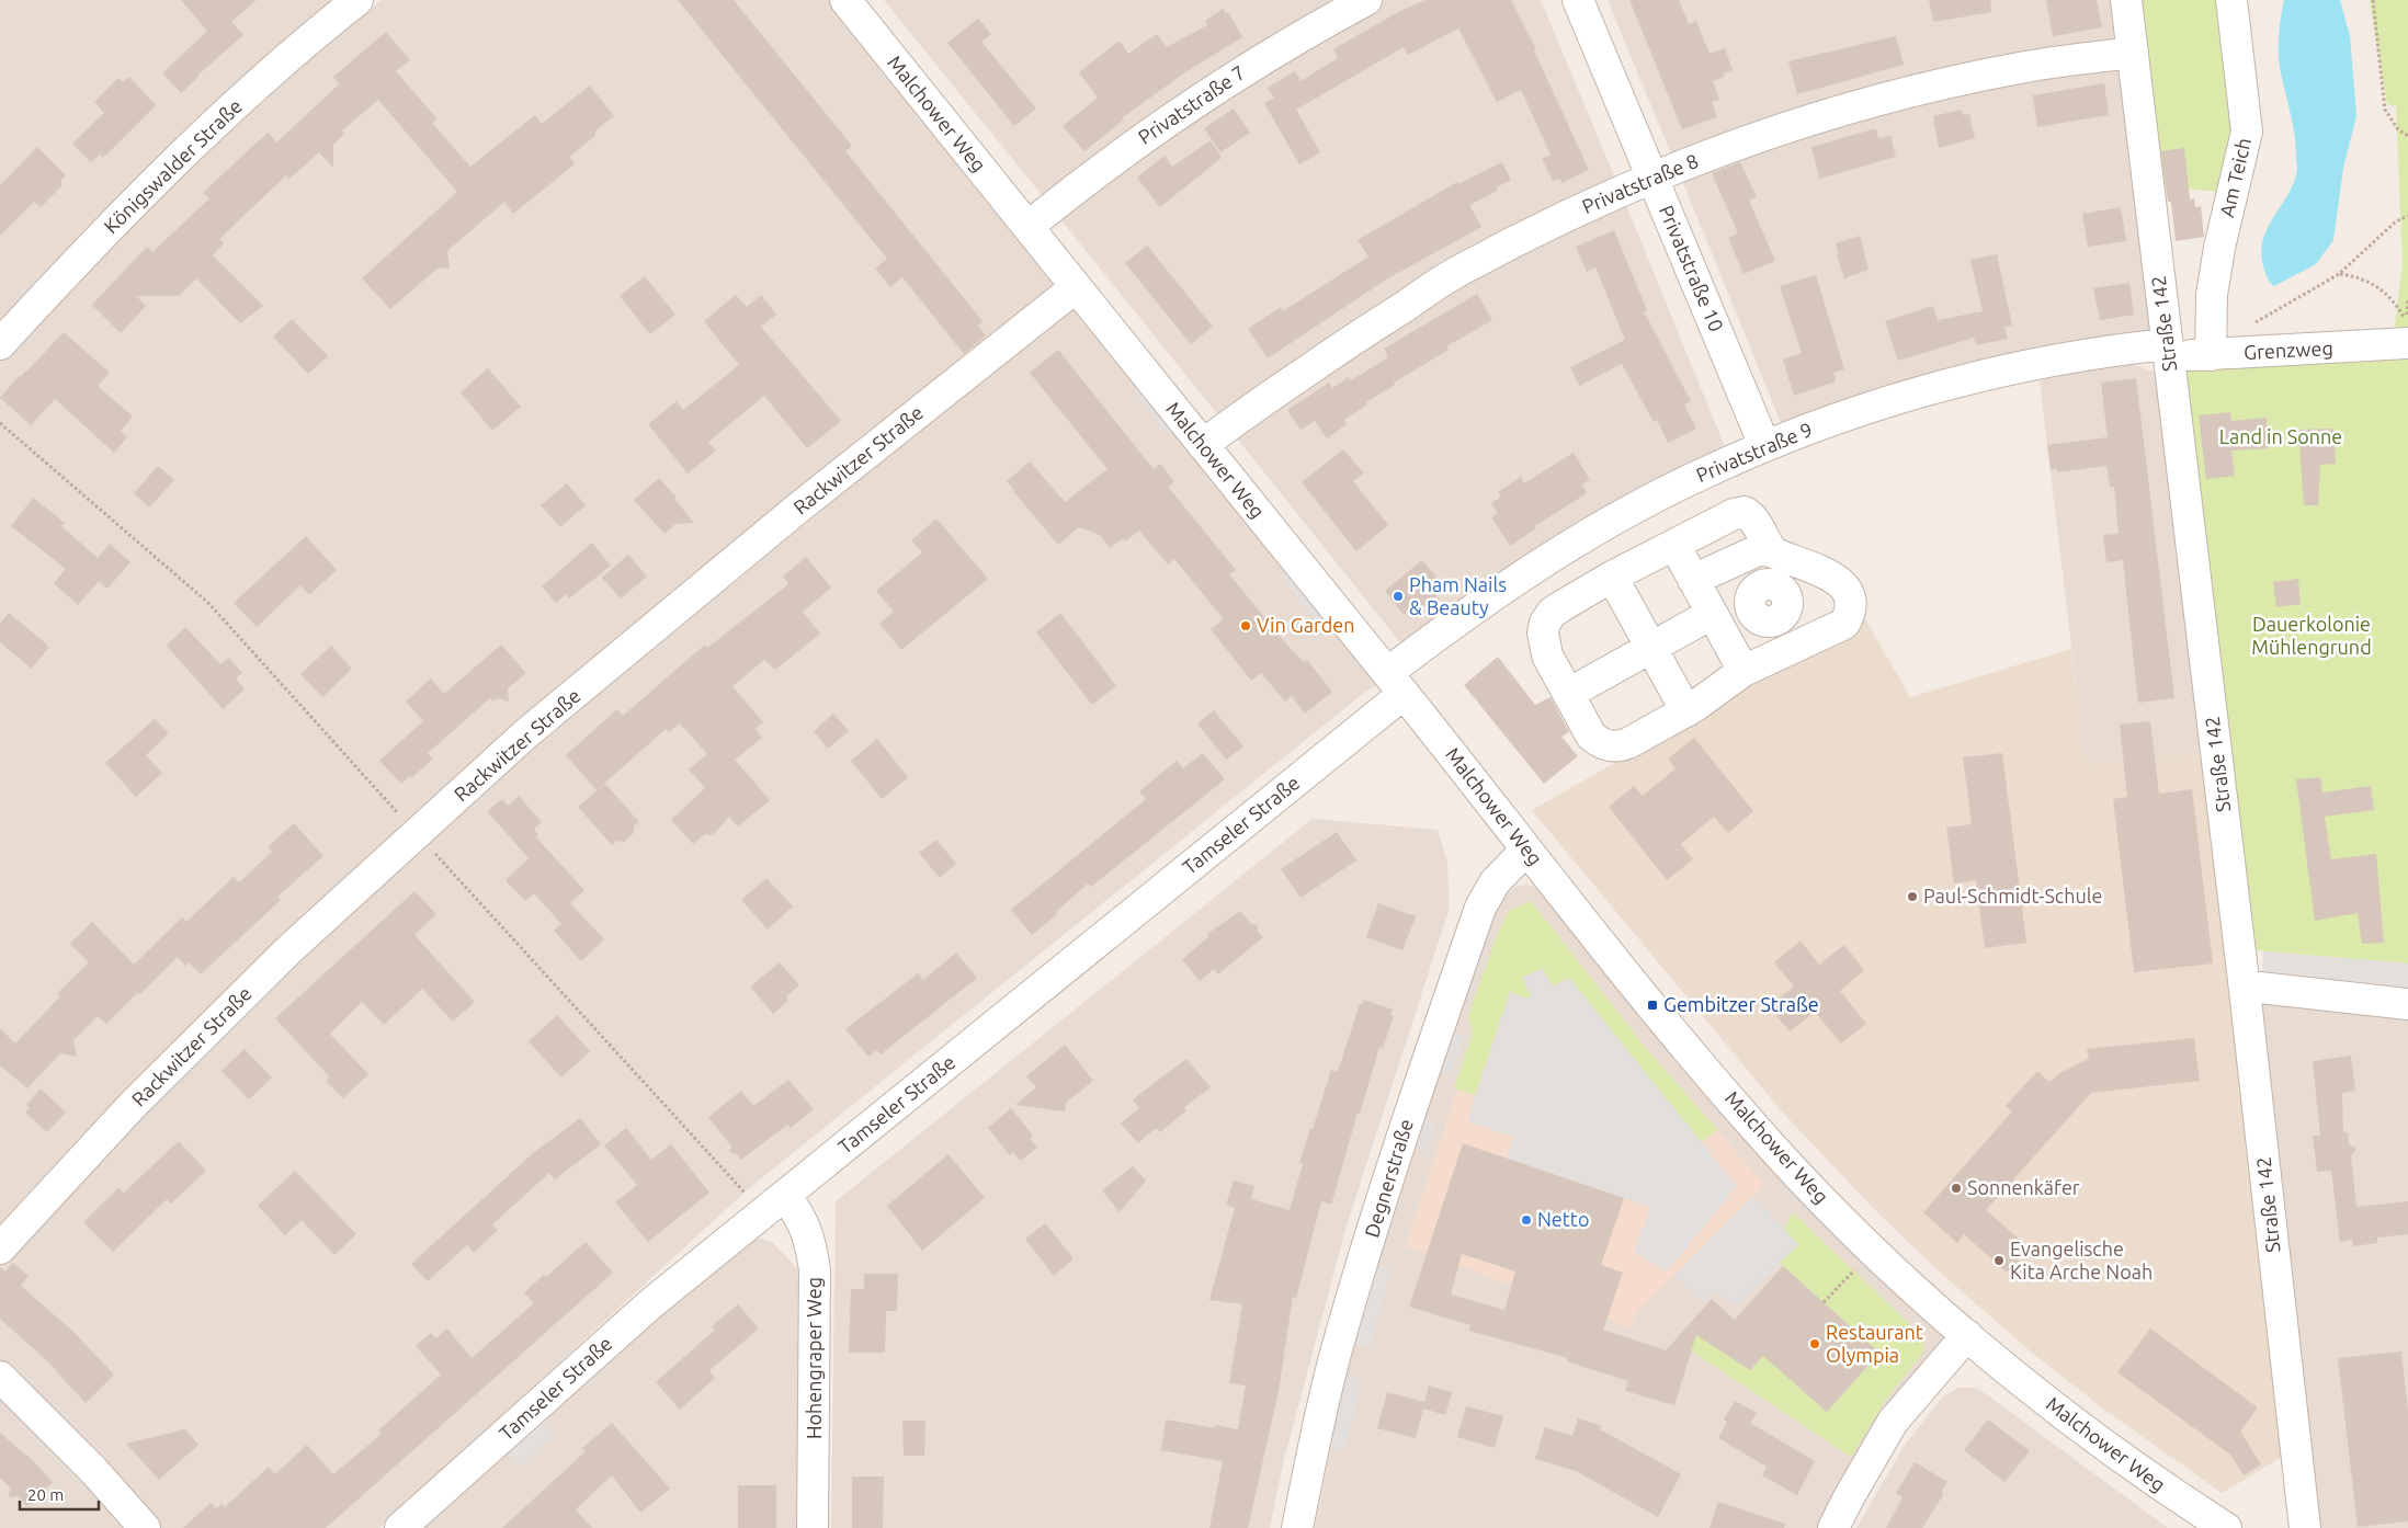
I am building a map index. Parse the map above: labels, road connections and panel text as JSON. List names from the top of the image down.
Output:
{
  "streets": {
    "street": [
      "Privatstraße 7",
      "Malchower Weg",
      "Königswalder Straße",
      "Am Teich",
      "Privatstraße 8",
      "Privatstraße 10",
      "Straße 142",
      "Grenzweg",
      "Privatstraße 9",
      "Rackwitzer Straße",
      "Tamseler Straße",
      "Degnerstraße",
      "Hohengraper Weg"
    ]
  },
  "crossings": [
    ["Privatstraße 7", "Malchower Weg"],
    ["Malchower Weg", "Privatstraße 8"],
    ["Malchower Weg", "Privatstraße 9"],
    ["Malchower Weg", "Rackwitzer Straße"],
    ["Malchower Weg", "Tamseler Straße"],
    ["Malchower Weg", "Degnerstraße"],
    ["Am Teich", "Grenzweg"],
    ["Privatstraße 8", "Privatstraße 10"],
    ["Privatstraße 8", "Straße 142"],
    ["Privatstraße 10", "Privatstraße 9"],
    ["Straße 142", "Grenzweg"],
    ["Straße 142", "Privatstraße 9"],
    ["Grenzweg", "Privatstraße 9"],
    ["Privatstraße 9", "Tamseler Straße"],
    ["Tamseler Straße", "Hohengraper Weg"]
  ],
  "parks": ["Land in Sonne", "Dauerkolonie Mühlengrund"],
  "places": {
    "other": [
      "Pham Nails & Beauty",
      "Vin Garden",
      "Paul-Schmidt-Schule",
      "Sonnenkäfer",
      "Netto",
      "Evangelische Kita Arche Noah",
      "Restaurant Olympia"
    ],
    "transit": ["Gembitzer Straße"]
  },
  "scale_bar": "20 m"
}
